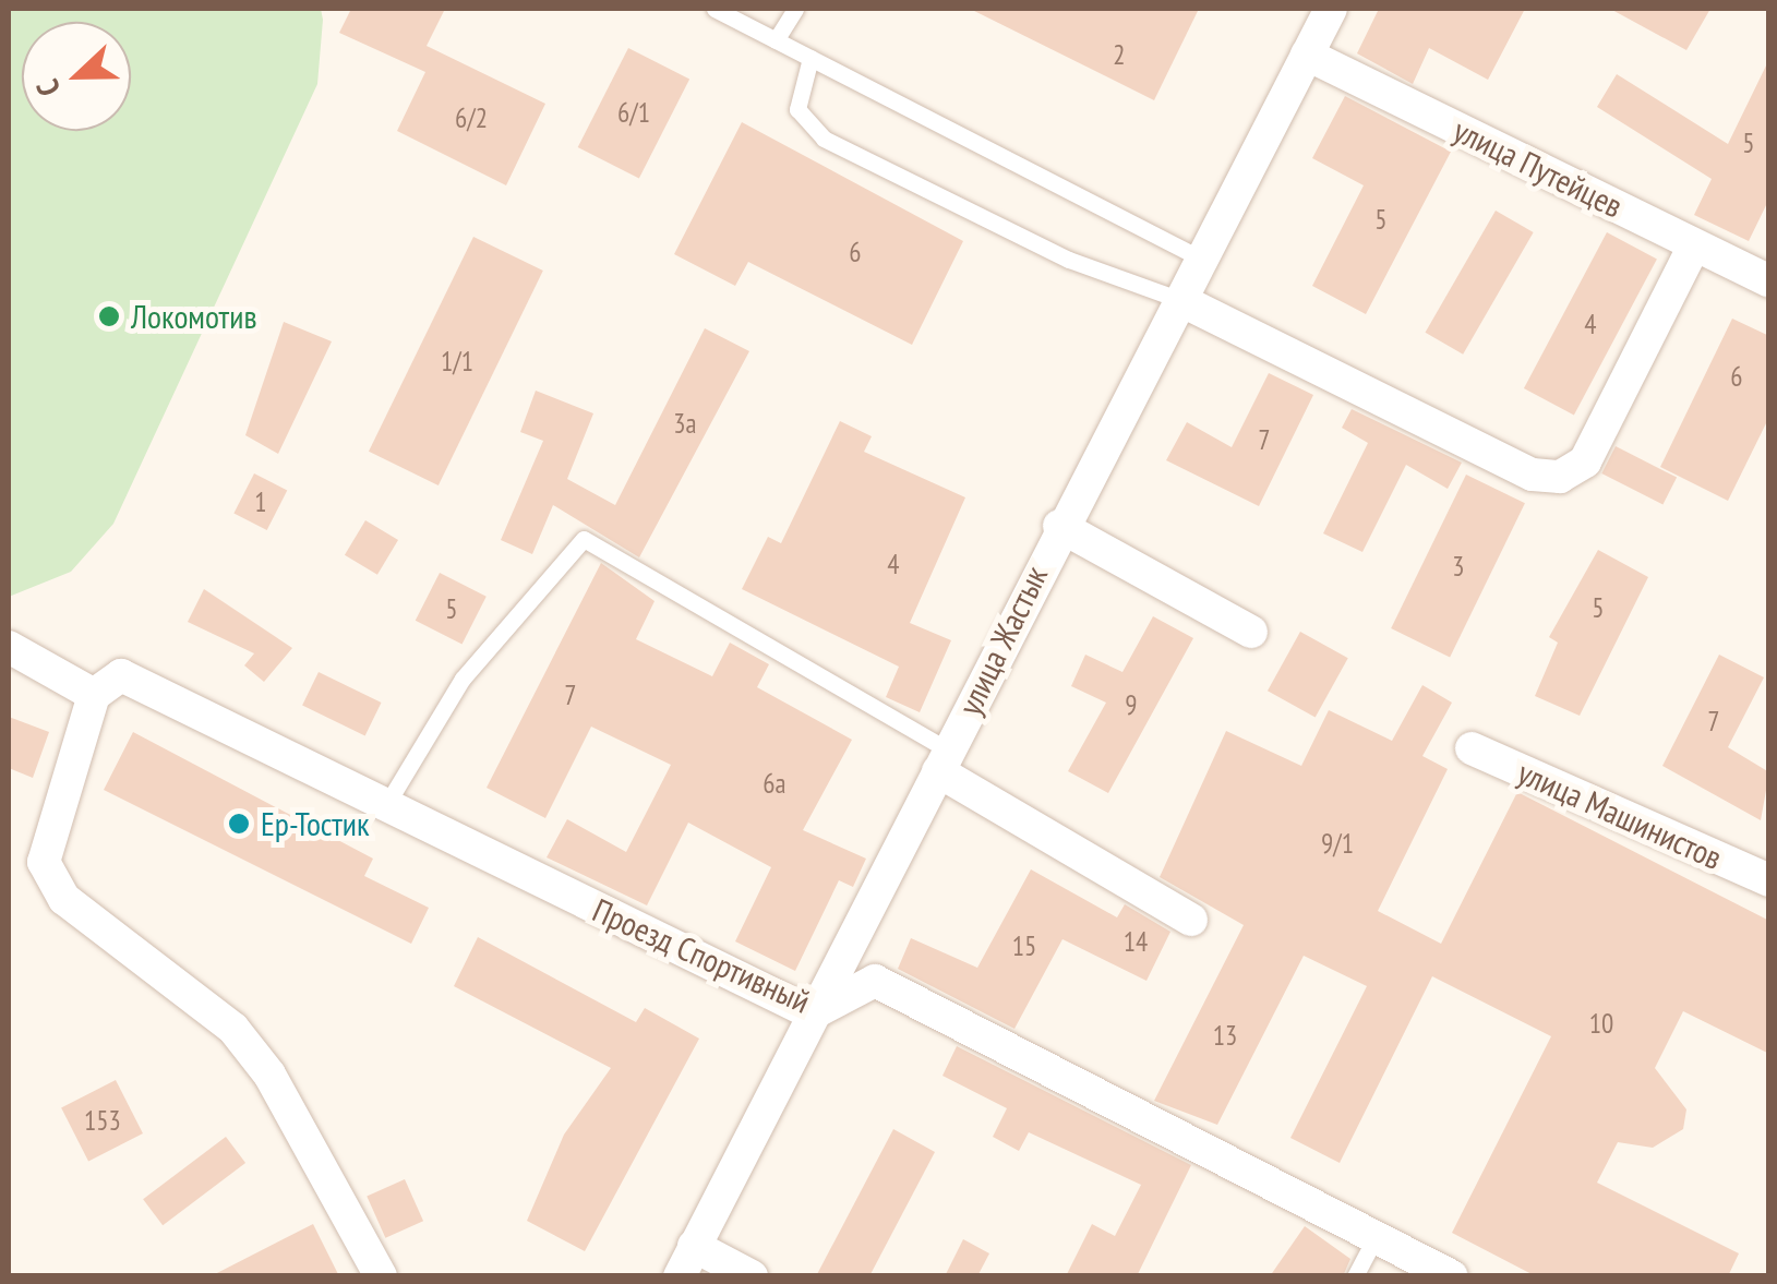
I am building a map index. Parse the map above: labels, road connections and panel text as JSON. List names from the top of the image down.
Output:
{
  "streets": {
    "street": [
      "улица Путейцев",
      "улица Жастык",
      "улица Машинистов",
      "Проезд Спортивный"
    ]
  },
  "crossings": [
    ["улица Путейцев", "улица Жастык"],
    ["улица Жастык", "Проезд Спортивный"]
  ],
  "places": ["Локомотив", "Ер-Тостик"],
  "house_numbers": [
    "2",
    "6/1",
    "6/2",
    "5",
    "5",
    "6",
    "4",
    "1/1",
    "6",
    "3а",
    "7",
    "1",
    "4",
    "3",
    "5",
    "5",
    "7",
    "9",
    "7",
    "6а",
    "9/1",
    "14",
    "15",
    "10",
    "13",
    "153"
  ],
  "north": "left"
}
